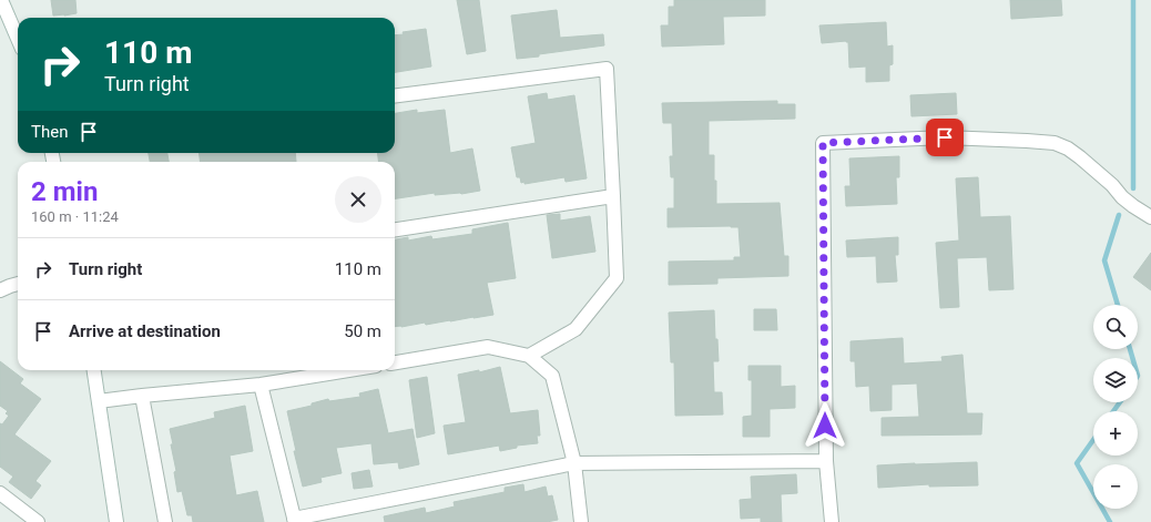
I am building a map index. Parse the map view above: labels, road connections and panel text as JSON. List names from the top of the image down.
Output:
{
  "page": {
    "turn": ["110 m", "Turn right"],
    "then": "Then",
    "heading": ["2 min", "160 m · 11:24"],
    "list": [
      {
        "name": "Turn right",
        "value": "110 m"
      },
      {
        "name": "Arrive at destination",
        "value": "50 m"
      }
    ],
    "map_buttons": ["+", "−"]
  }
}
